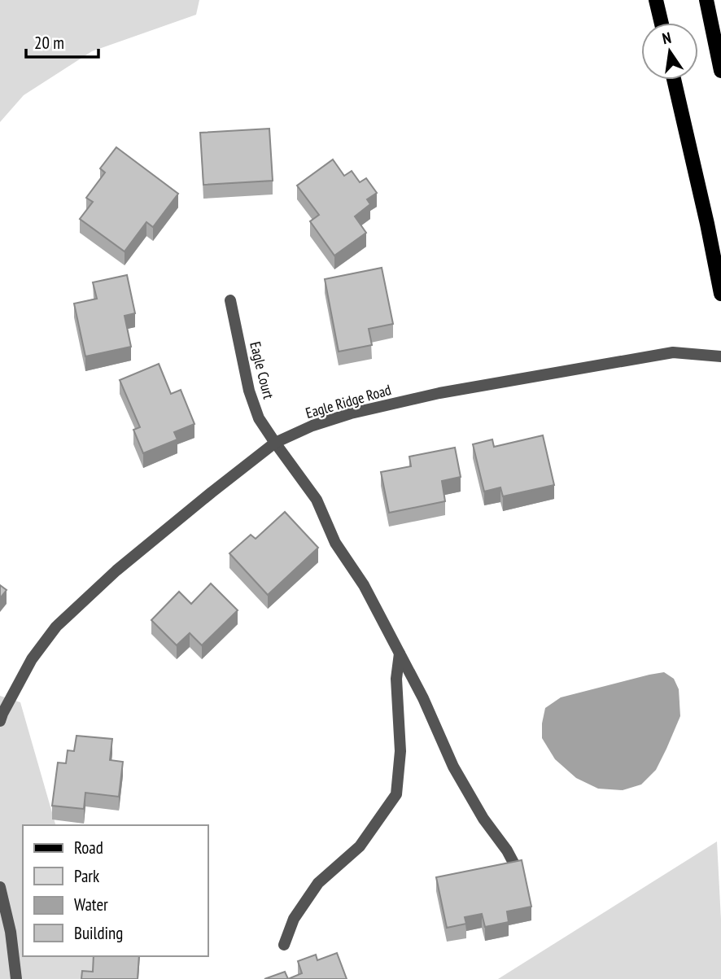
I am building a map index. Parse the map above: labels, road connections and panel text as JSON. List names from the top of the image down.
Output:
{
  "streets": {
    "street": ["Eagle Court", "Eagle Ridge Road"]
  },
  "crossings": [
    ["Eagle Court", "Eagle Ridge Road"]
  ],
  "legend": [
    "Road",
    "Park",
    "Water",
    "Building"
  ],
  "scale_bar": "20 m",
  "north": "top"
}
